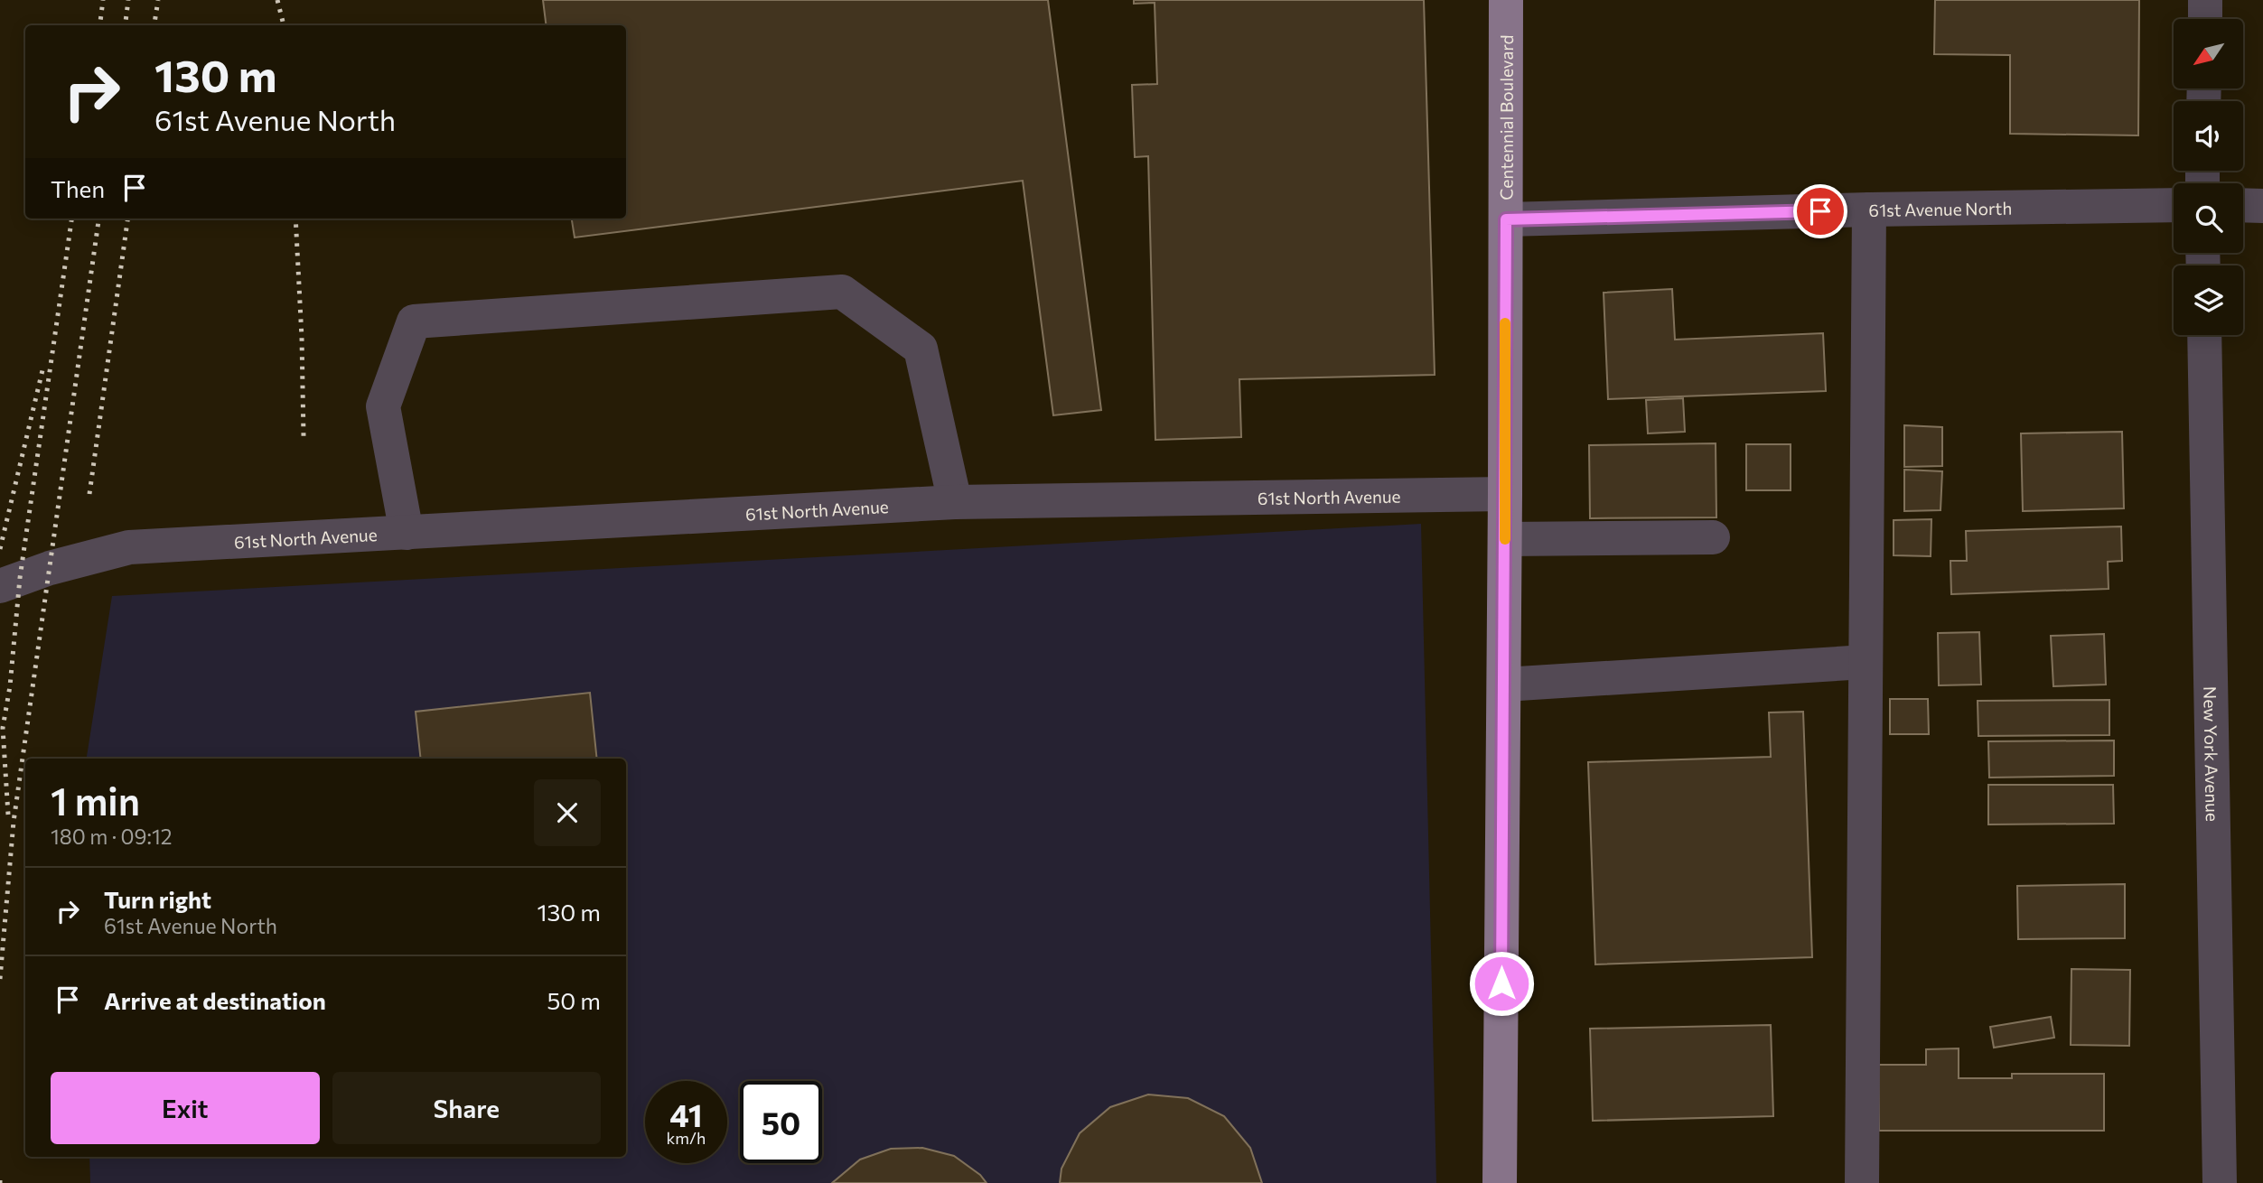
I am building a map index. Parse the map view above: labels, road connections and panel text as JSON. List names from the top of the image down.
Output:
{
  "streets": {
    "main road": ["Centennial Boulevard"],
    "street": ["61st Avenue North", "61st North Avenue", "New York Avenue"]
  },
  "crossings": [
    ["Centennial Boulevard", "61st Avenue North"],
    ["Centennial Boulevard", "61st North Avenue"]
  ],
  "north": "bottom left",
  "page": {
    "turn": ["130 m", "61st Avenue North"],
    "then": "Then",
    "heading": ["1 min", "180 m · 09:12"],
    "list": [
      {
        "name": "Turn right",
        "note": "61st Avenue North",
        "value": "130 m"
      },
      {
        "name": "Arrive at destination",
        "value": "50 m"
      }
    ],
    "buttons": ["Exit", "Share"],
    "speed": "41 km/h",
    "limit": "50"
  }
}
